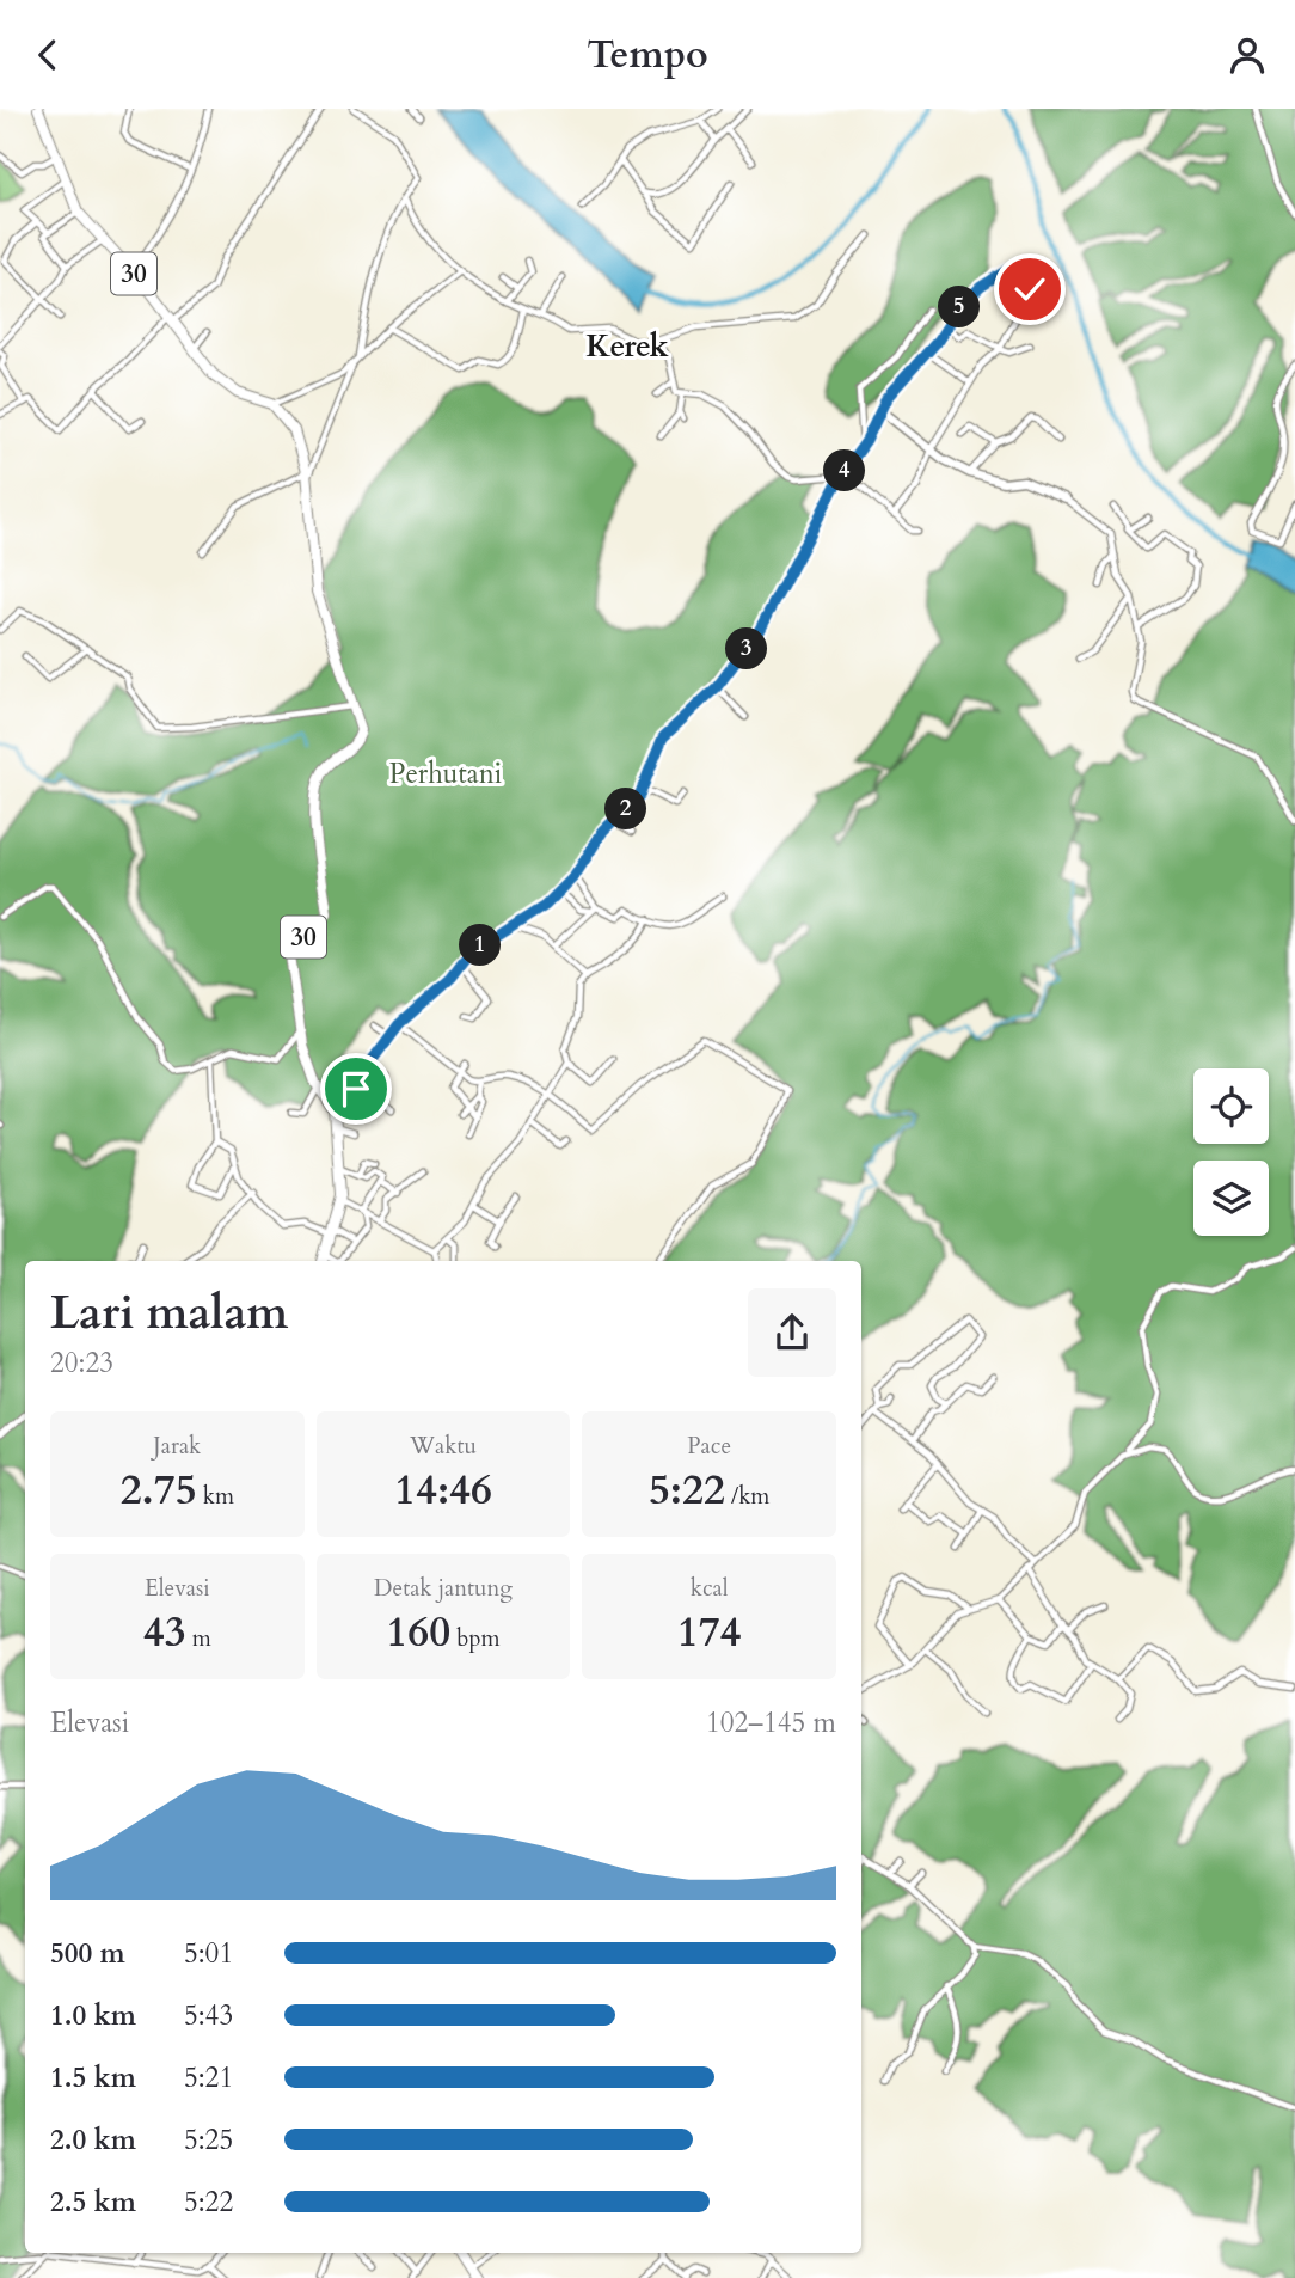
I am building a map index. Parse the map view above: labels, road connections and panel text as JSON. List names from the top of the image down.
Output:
{
  "streets": {
    "highway": ["30"]
  },
  "districts": ["Kerek"],
  "parks": ["Perhutani"],
  "page": {
    "header": "Tempo",
    "pins": [
      "5",
      "4",
      "3",
      "2",
      "1"
    ],
    "heading": ["Lari malam", "20:23"],
    "stats": [
      ["Jarak", "2.75 km"],
      ["Waktu", "14:46"],
      ["Pace", "5:22 /km"],
      ["Elevasi", "43 m"],
      ["Detak jantung", "160 bpm"],
      ["kcal", "174"]
    ],
    "chart": ["Elevasi", "102–145 m"],
    "list": [
      {
        "name": "500 m",
        "note": "5:01"
      },
      {
        "name": "1.0 km",
        "note": "5:43"
      },
      {
        "name": "1.5 km",
        "note": "5:21"
      },
      {
        "name": "2.0 km",
        "note": "5:25"
      },
      {
        "name": "2.5 km",
        "note": "5:22"
      }
    ]
  }
}
